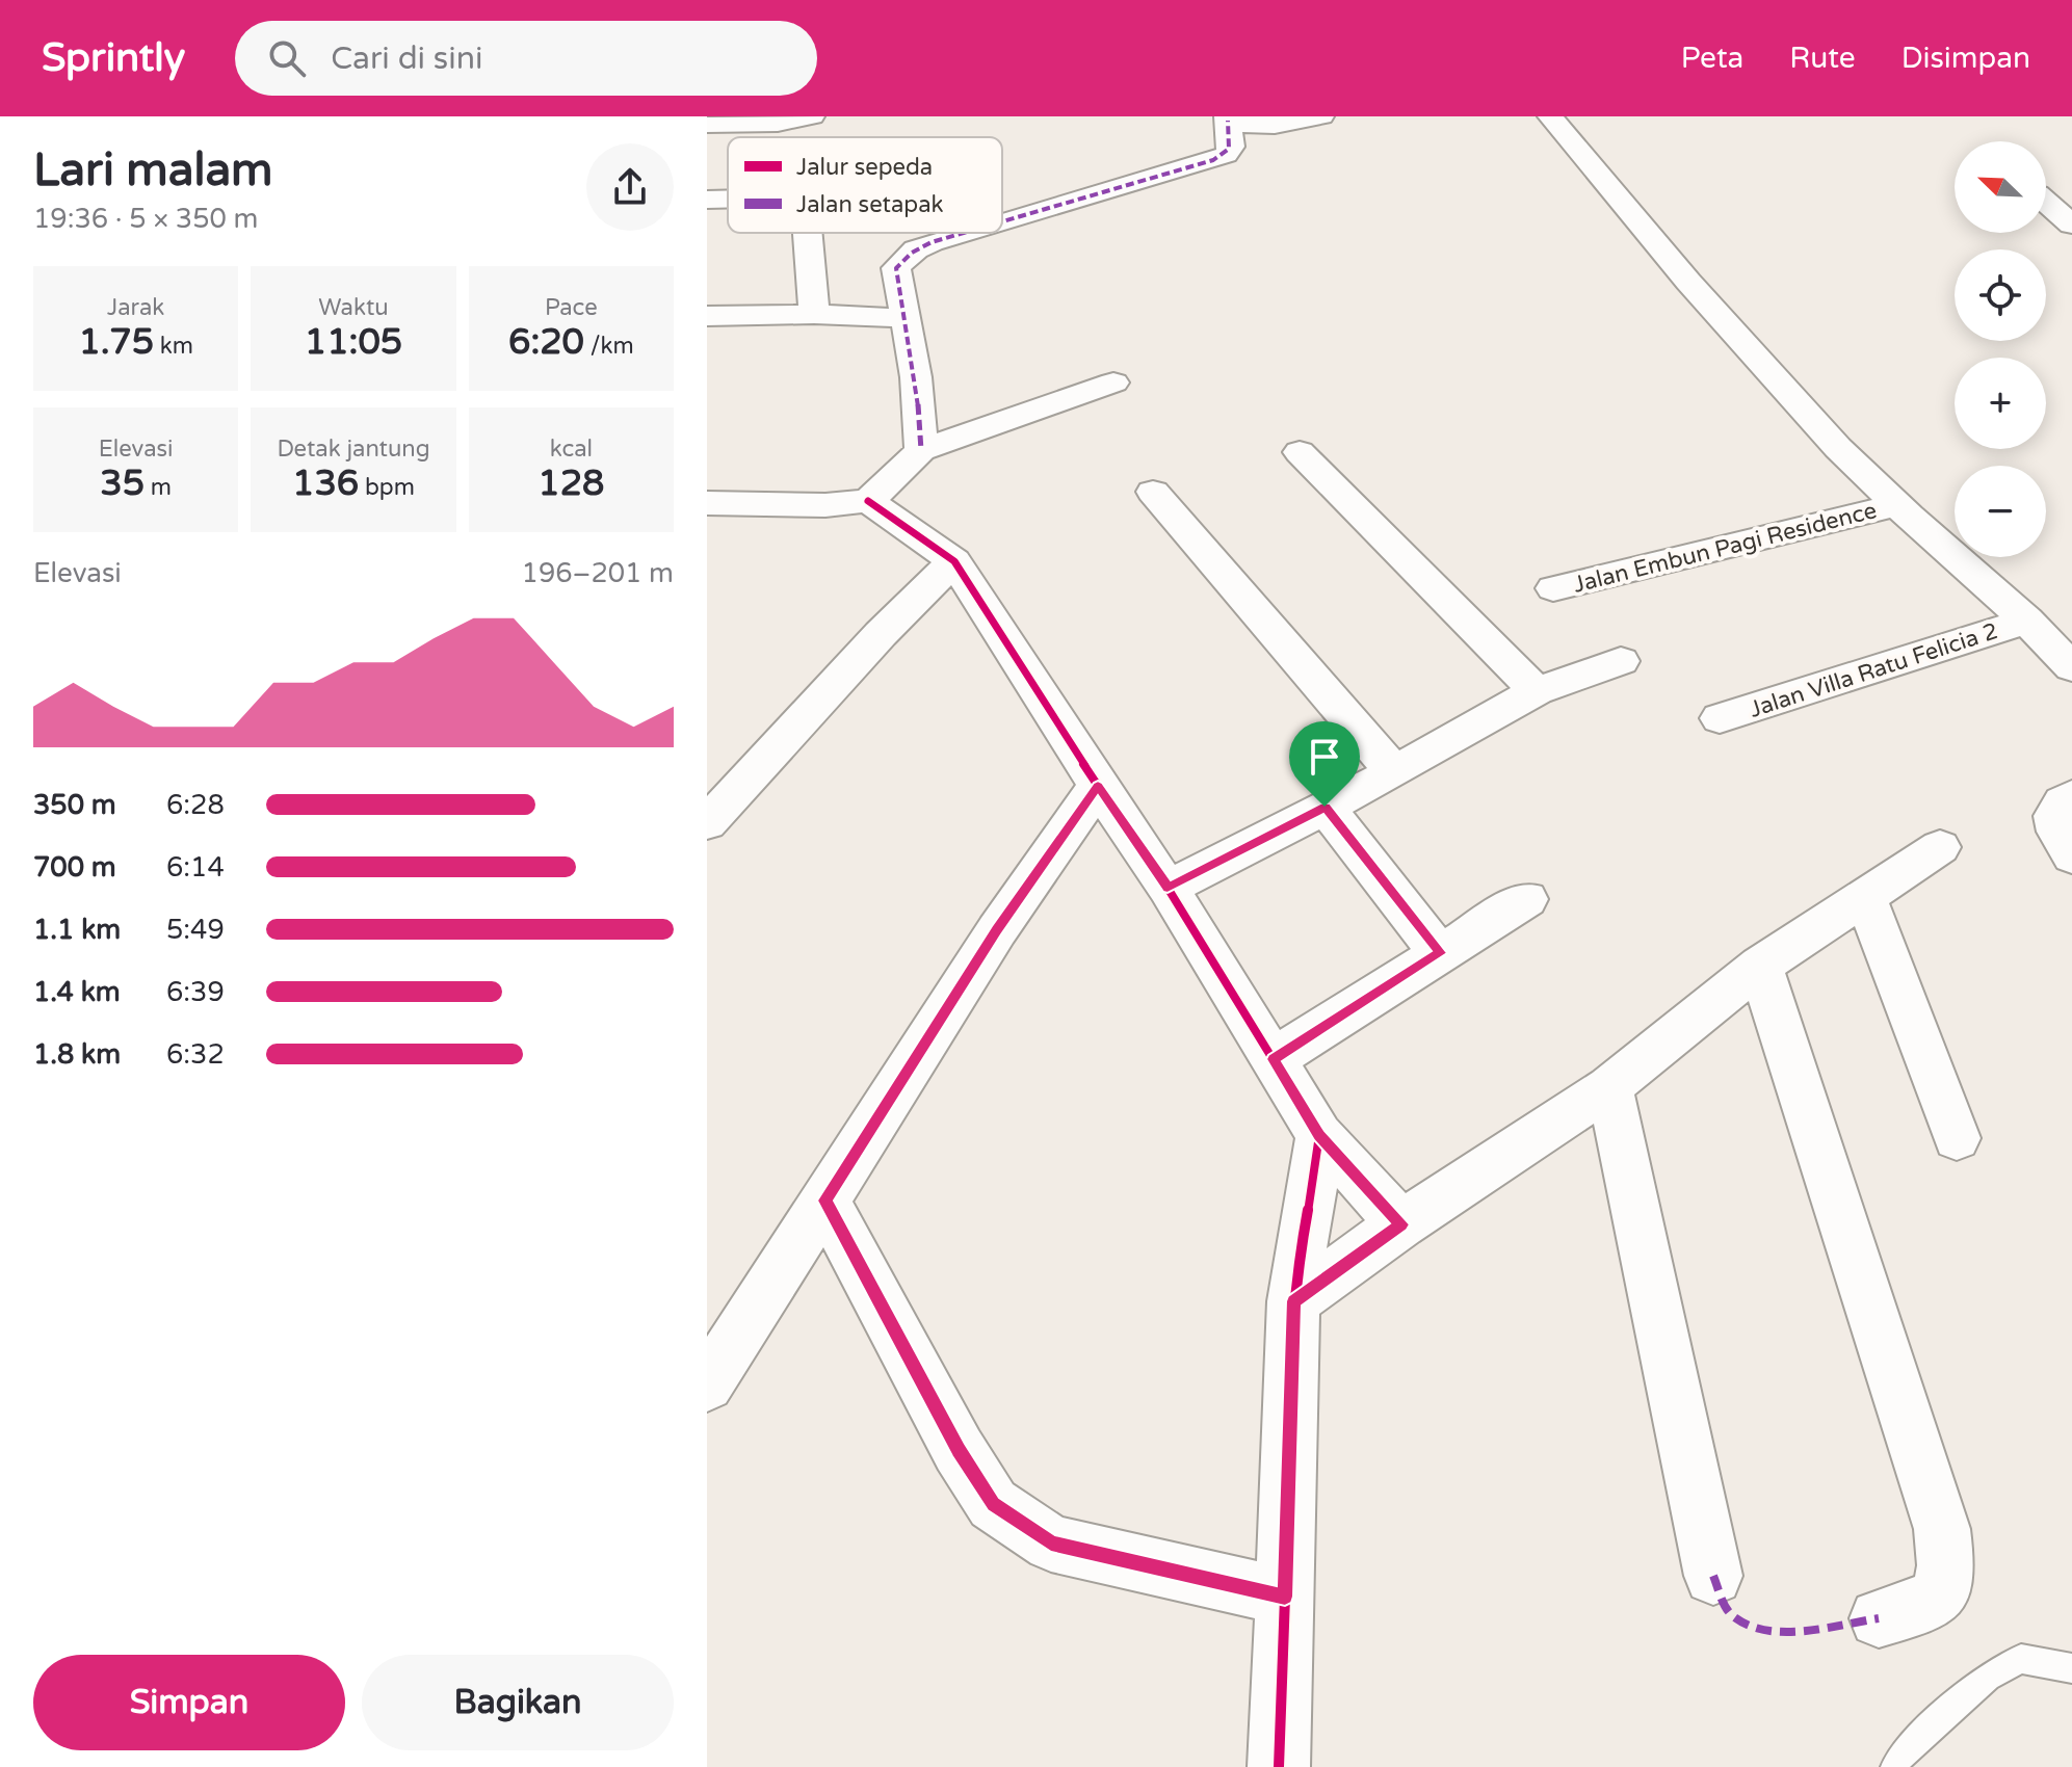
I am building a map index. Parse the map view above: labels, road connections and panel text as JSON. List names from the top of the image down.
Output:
{
  "streets": {
    "street": ["Jalan Embun Pagi Residence", "Jalan Villa Ratu Felicia 2"]
  },
  "legend": ["Jalur sepeda", "Jalan setapak"],
  "north": "top left",
  "page": {
    "header": "Sprintly",
    "search": "Cari di sini",
    "nav": ["Peta", "Rute", "Disimpan"],
    "heading": ["Lari malam", "19:36 · 5 × 350 m"],
    "map_buttons": ["+", "−"],
    "stats": [
      ["Jarak", "1.75 km"],
      ["Waktu", "11:05"],
      ["Pace", "6:20 /km"],
      ["Elevasi", "35 m"],
      ["Detak jantung", "136 bpm"],
      ["kcal", "128"]
    ],
    "chart": ["Elevasi", "196–201 m"],
    "list": [
      {
        "name": "350 m",
        "note": "6:28"
      },
      {
        "name": "700 m",
        "note": "6:14"
      },
      {
        "name": "1.1 km",
        "note": "5:49"
      },
      {
        "name": "1.4 km",
        "note": "6:39"
      },
      {
        "name": "1.8 km",
        "note": "6:32"
      }
    ],
    "buttons": ["Simpan", "Bagikan"]
  }
}
